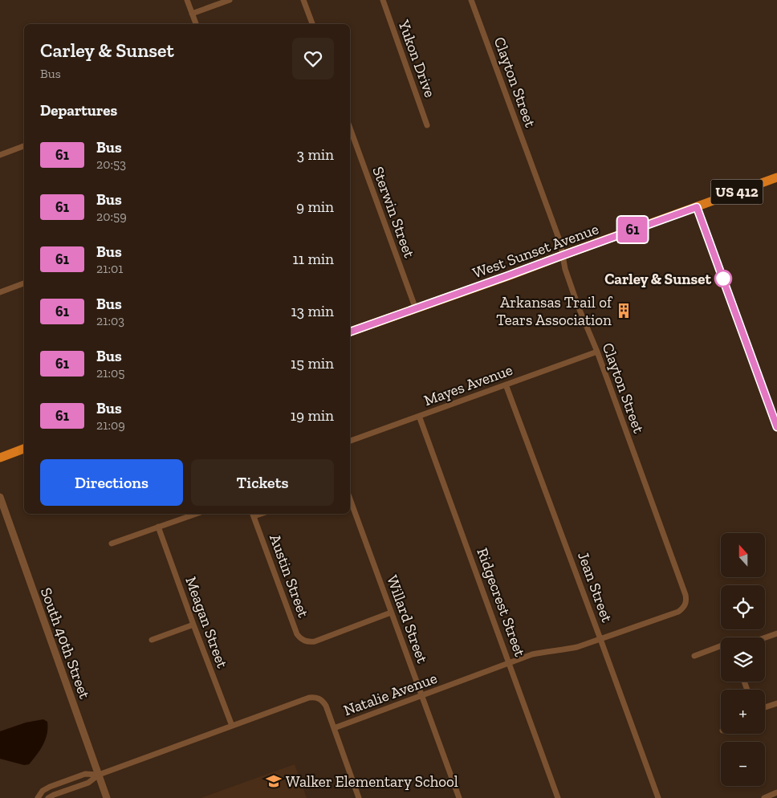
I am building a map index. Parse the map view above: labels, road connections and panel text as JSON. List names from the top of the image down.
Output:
{
  "streets": {
    "highway": ["US 412", "West Sunset Avenue"],
    "street": [
      "Yukon Drive",
      "Clayton Street",
      "Sterwin Street",
      "Mayes Avenue",
      "Austin Street",
      "Jean Street",
      "Ridgecrest Street",
      "Willard Street",
      "Meagan Street",
      "South 40th Street",
      "Natalie Avenue"
    ]
  },
  "crossings": [
    ["Clayton Street", "West Sunset Avenue"],
    ["Clayton Street", "Mayes Avenue"],
    ["Clayton Street", "Natalie Avenue"],
    ["Sterwin Street", "West Sunset Avenue"],
    ["Mayes Avenue", "Jean Street"],
    ["Mayes Avenue", "Ridgecrest Street"],
    ["Austin Street", "Willard Street"],
    ["Jean Street", "Natalie Avenue"],
    ["Ridgecrest Street", "Natalie Avenue"],
    ["Willard Street", "Natalie Avenue"],
    ["Meagan Street", "Natalie Avenue"],
    ["South 40th Street", "Natalie Avenue"]
  ],
  "places": {
    "other": ["Carley & Sunset"],
    "building": ["Arkansas Trail of Tears Association"],
    "school or university": ["Walker Elementary School"]
  },
  "lines": ["bus line 61"],
  "north": "top",
  "page": {
    "on_map": "61",
    "heading": [
      ["Carley & Sunset", "Bus"],
      "Departures"
    ],
    "list": [
      {
        "mark": "61",
        "name": "Bus",
        "note": "20:53",
        "value": "3 min"
      },
      {
        "mark": "61",
        "name": "Bus",
        "note": "20:59",
        "value": "9 min"
      },
      {
        "mark": "61",
        "name": "Bus",
        "note": "21:01",
        "value": "11 min"
      },
      {
        "mark": "61",
        "name": "Bus",
        "note": "21:03",
        "value": "13 min"
      },
      {
        "mark": "61",
        "name": "Bus",
        "note": "21:05",
        "value": "15 min"
      },
      {
        "mark": "61",
        "name": "Bus",
        "note": "21:09",
        "value": "19 min"
      }
    ],
    "buttons": ["Directions", "Tickets"],
    "map_buttons": ["+", "−"]
  }
}
